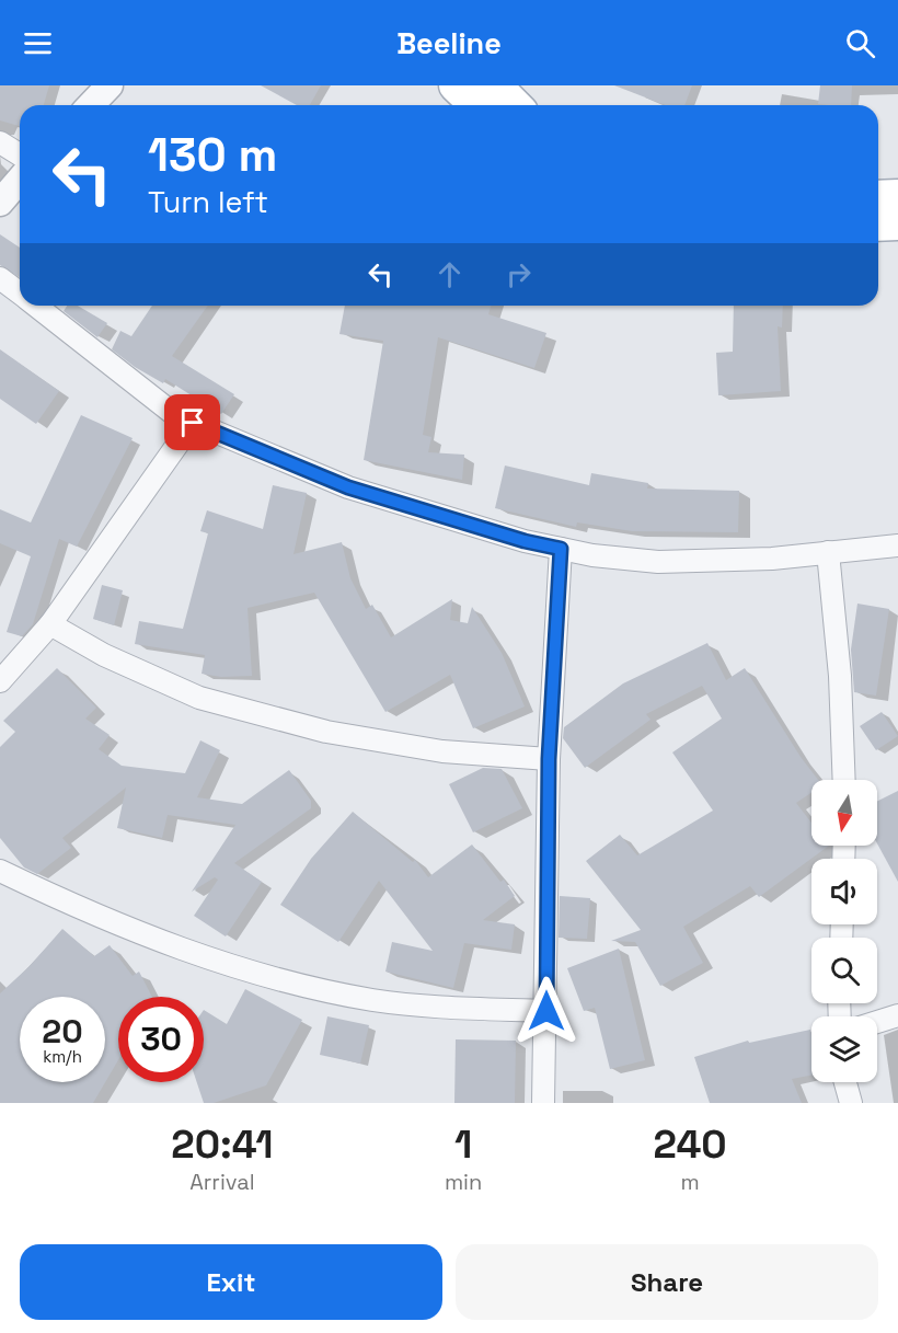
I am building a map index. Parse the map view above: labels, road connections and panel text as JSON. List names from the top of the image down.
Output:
{
  "north": "bottom",
  "page": {
    "header": "Beeline",
    "turn": ["130 m", "Turn left"],
    "speed": "20 km/h",
    "limit": "30",
    "eta": [
      "20:41",
      "Arrival",
      "1",
      "min",
      "240",
      "m"
    ],
    "buttons": ["Exit", "Share"]
  }
}
